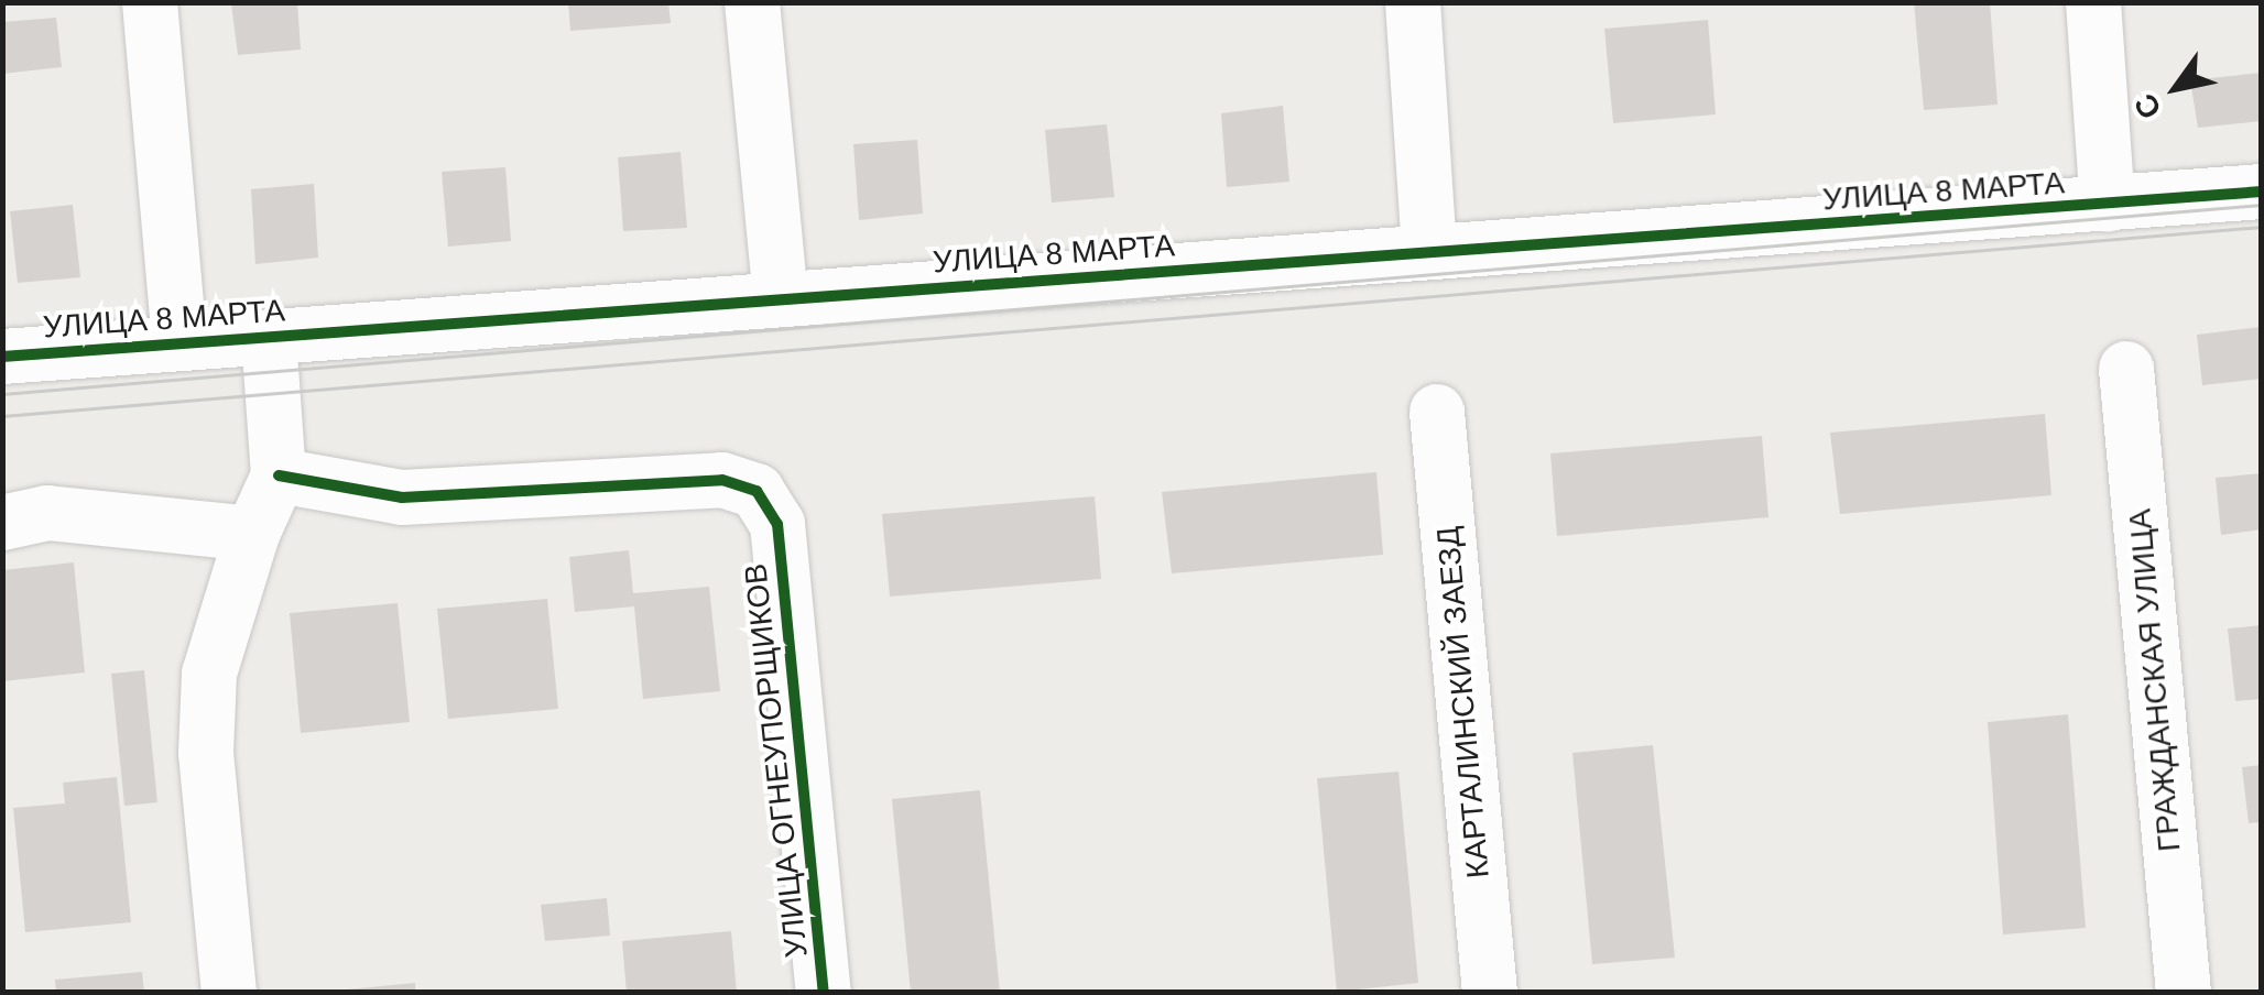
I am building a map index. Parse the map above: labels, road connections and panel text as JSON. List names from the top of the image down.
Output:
{
  "streets": {
    "street": [
      "УЛИЦА 8 МАРТА",
      "ГРАЖДАНСКАЯ УЛИЦА",
      "КАРТАЛИНСКИЙ ЗАЕЗД",
      "УЛИЦА ОГНЕУПОРЩИКОВ"
    ]
  },
  "north": "bottom left"
}
